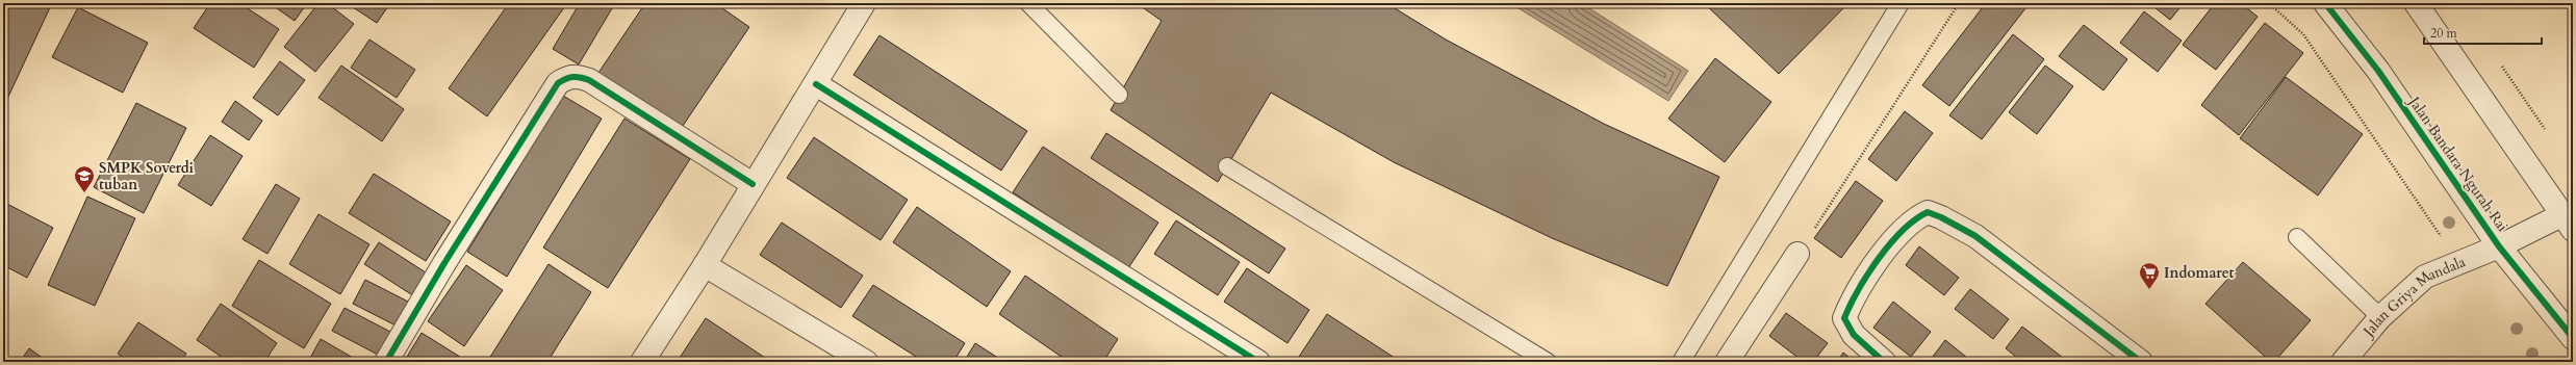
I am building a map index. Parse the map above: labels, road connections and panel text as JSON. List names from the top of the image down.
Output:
{
  "streets": {
    "street": ["Jalan Bandara Ngurah Rai", "Jalan Griya Mandala"]
  },
  "crossings": [
    ["Jalan Bandara Ngurah Rai", "Jalan Griya Mandala"]
  ],
  "places": {
    "school or university": ["SMPK Soverdi tuban"],
    "supermarket": ["Indomaret"]
  },
  "scale_bar": "20 m"
}
